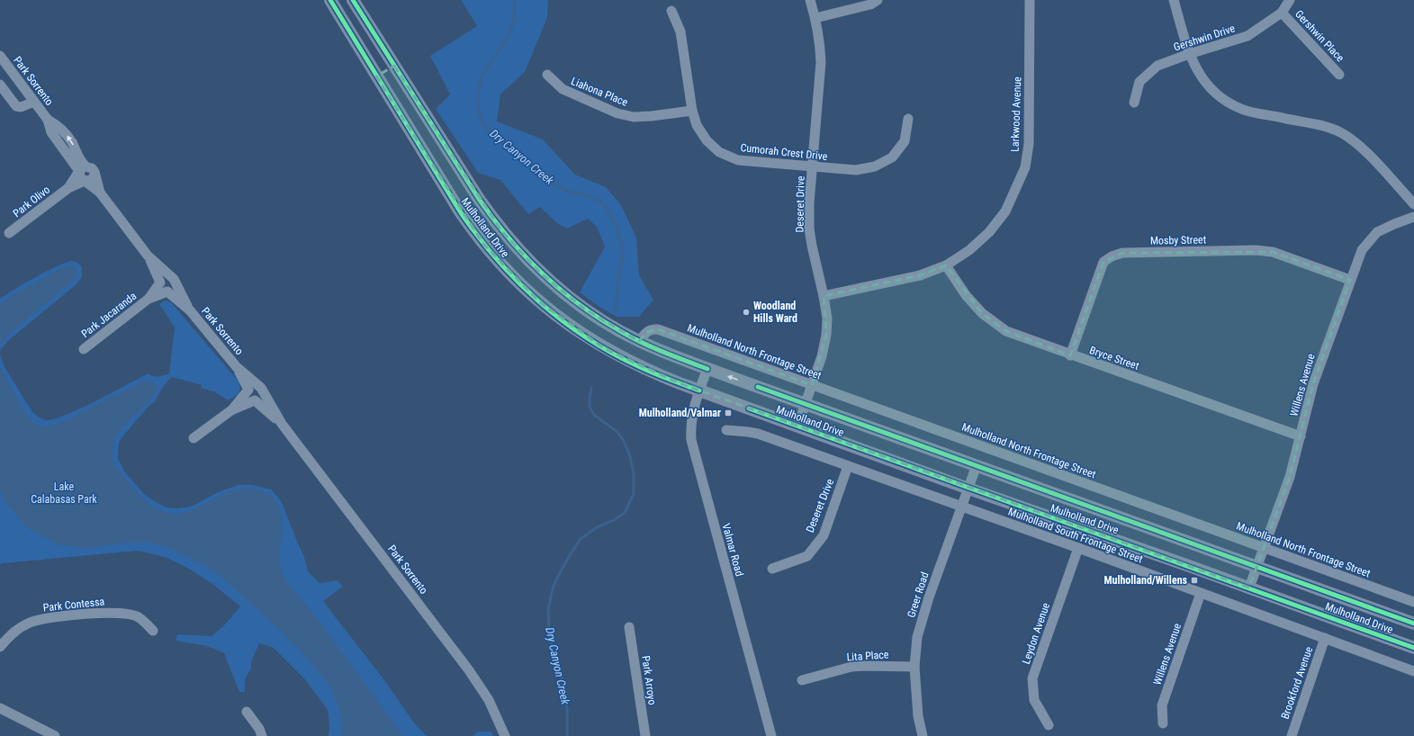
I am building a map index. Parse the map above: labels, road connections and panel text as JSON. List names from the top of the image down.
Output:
{
  "streets": {
    "main road": ["Mulholland Drive"],
    "street": [
      "Gershwin Place",
      "Gershwin Drive",
      "Park Sorrento",
      "Liahona Place",
      "Larkwood Avenue",
      "Cumorah Crest Drive",
      "Park Olivo",
      "Deseret Drive",
      "Mosby Street",
      "Park Jacaranda",
      "Mulholland North Frontage Street",
      "Bryce Street",
      "Willens Avenue",
      "Mulholland South Frontage Street",
      "Valmar Road",
      "Greer Road",
      "Park Contessa",
      "Leydon Avenue",
      "Lita Place",
      "Park Arroyo",
      "Brookford Avenue"
    ]
  },
  "crossings": [
    ["Gershwin Place", "Gershwin Drive"],
    ["Park Sorrento", "Park Olivo"],
    ["Park Sorrento", "Park Jacaranda"],
    ["Liahona Place", "Cumorah Crest Drive"],
    ["Larkwood Avenue", "Deseret Drive"],
    ["Larkwood Avenue", "Bryce Street"],
    ["Cumorah Crest Drive", "Deseret Drive"],
    ["Deseret Drive", "Mulholland Drive"],
    ["Deseret Drive", "Mulholland North Frontage Street"],
    ["Deseret Drive", "Mulholland South Frontage Street"],
    ["Mulholland Drive", "Mulholland North Frontage Street"],
    ["Mulholland Drive", "Willens Avenue"],
    ["Mulholland Drive", "Valmar Road"],
    ["Mulholland Drive", "Greer Road"],
    ["Mosby Street", "Bryce Street"],
    ["Mosby Street", "Willens Avenue"],
    ["Mulholland North Frontage Street", "Willens Avenue"],
    ["Bryce Street", "Willens Avenue"],
    ["Willens Avenue", "Mulholland South Frontage Street"],
    ["Mulholland South Frontage Street", "Greer Road"],
    ["Mulholland South Frontage Street", "Leydon Avenue"],
    ["Mulholland South Frontage Street", "Brookford Avenue"],
    ["Greer Road", "Lita Place"]
  ],
  "water": ["Dry Canyon Creek"],
  "parks": ["Lake Calabasas Park"],
  "places": {
    "other": ["Woodland Hills Ward"],
    "transit": ["Mulholland/Valmar", "Mulholland/Willens"]
  }
}
